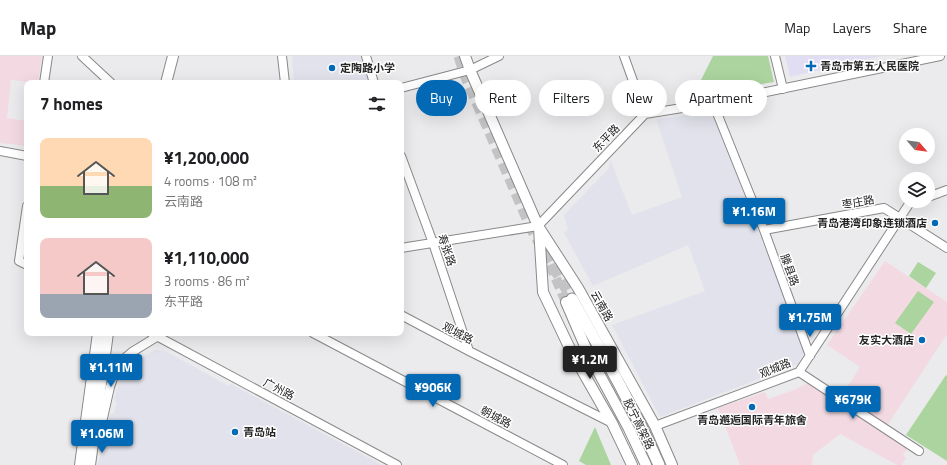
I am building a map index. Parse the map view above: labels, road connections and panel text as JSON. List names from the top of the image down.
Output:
{
  "streets": {
    "highway": ["胶宁高架路"],
    "main road": ["云南路"],
    "street": [
      "东平路",
      "枣庄路",
      "寿张路",
      "滕县路",
      "观城路",
      "广州路",
      "朝城路"
    ]
  },
  "crossings": [
    ["东平路", "云南路"],
    ["枣庄路", "滕县路"],
    ["枣庄路", "观城路"],
    ["寿张路", "观城路"],
    ["滕县路", "观城路"],
    ["云南路", "观城路"]
  ],
  "places": {
    "health": ["青岛市第五人民医院"],
    "other": [
      "定陶路小学",
      "青岛港湾印象连锁酒店",
      "友实大酒店",
      "青岛邂逅国际青年旅舍",
      "青岛站"
    ]
  },
  "north": "bottom right",
  "page": {
    "header": "Map",
    "nav": ["Map", "Layers", "Share"],
    "chip": [
      "Buy",
      "Rent",
      "Filters",
      "New",
      "Apartment"
    ],
    "heading": "7 homes",
    "list": [
      {
        "name": "¥1,200,000",
        "note": "4 rooms · 108 m² · 云南路"
      },
      {
        "name": "¥1,110,000",
        "note": "3 rooms · 86 m² · 东平路"
      }
    ],
    "price": [
      "¥1.16M",
      "¥1.75M",
      "¥1.2M",
      "¥1.11M",
      "¥906K",
      "¥679K",
      "¥1.06M"
    ]
  }
}
